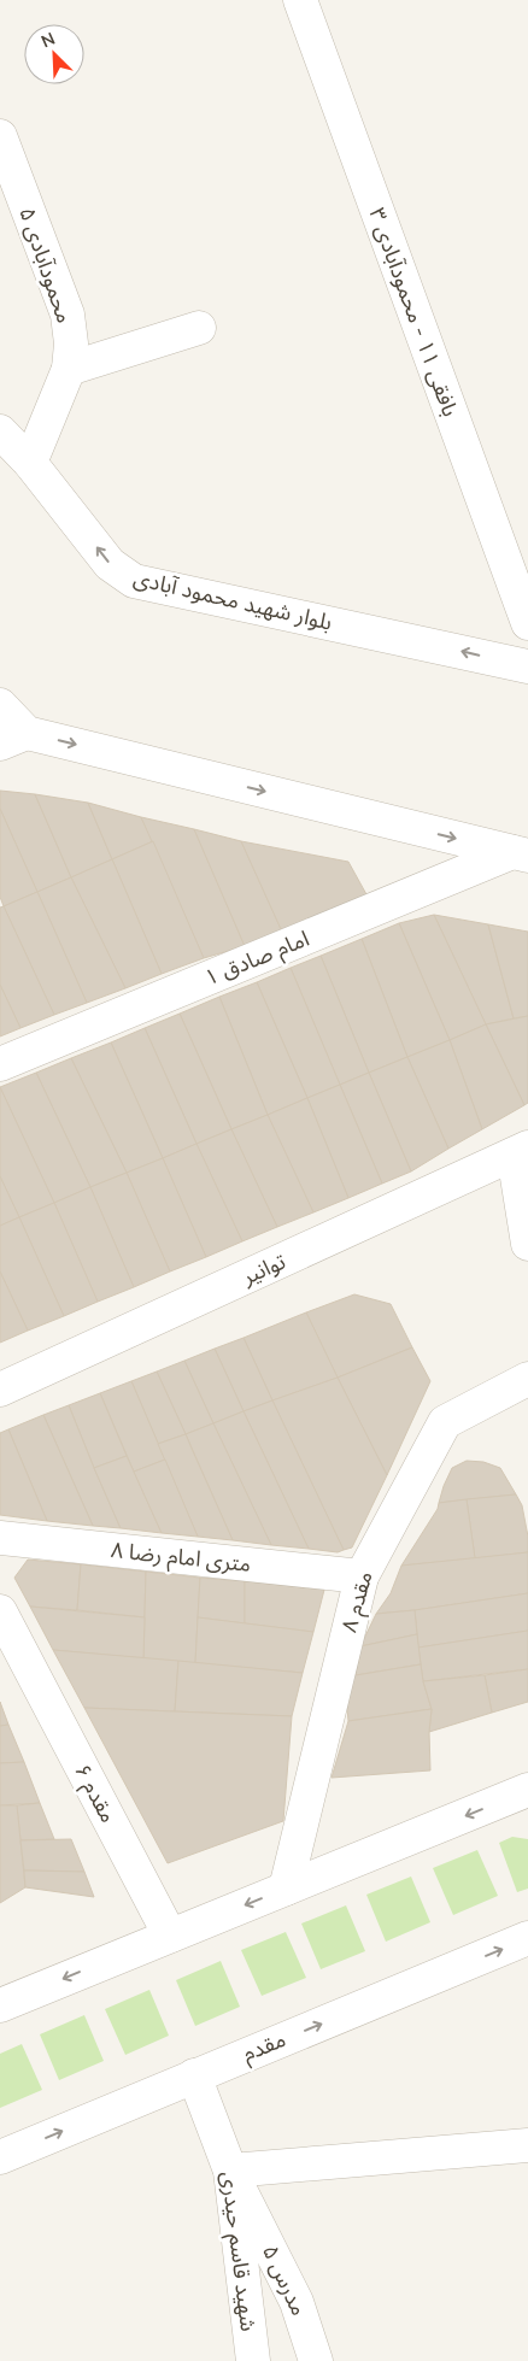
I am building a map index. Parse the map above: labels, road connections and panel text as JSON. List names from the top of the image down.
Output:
{
  "streets": {
    "street": [
      "محمودآبادی ۵",
      "بافقی ۱۱ - محمودآبادی ۳",
      "بلوار شهید محمود آبادی",
      "امام صادق ۱",
      "توانیر",
      "۸ متری امام رضا",
      "مقدم ۸",
      "مقدم ۶",
      "مقدم",
      "شهید قاسم حیدری",
      "مدرس ۵"
    ]
  },
  "crossings": [
    ["محمودآبادی ۵", "بلوار شهید محمود آبادی"],
    ["۸ متری امام رضا", "مقدم ۸"],
    ["مقدم", "شهید قاسم حیدری"],
    ["شهید قاسم حیدری", "مدرس ۵"]
  ],
  "north": "top left"
}
